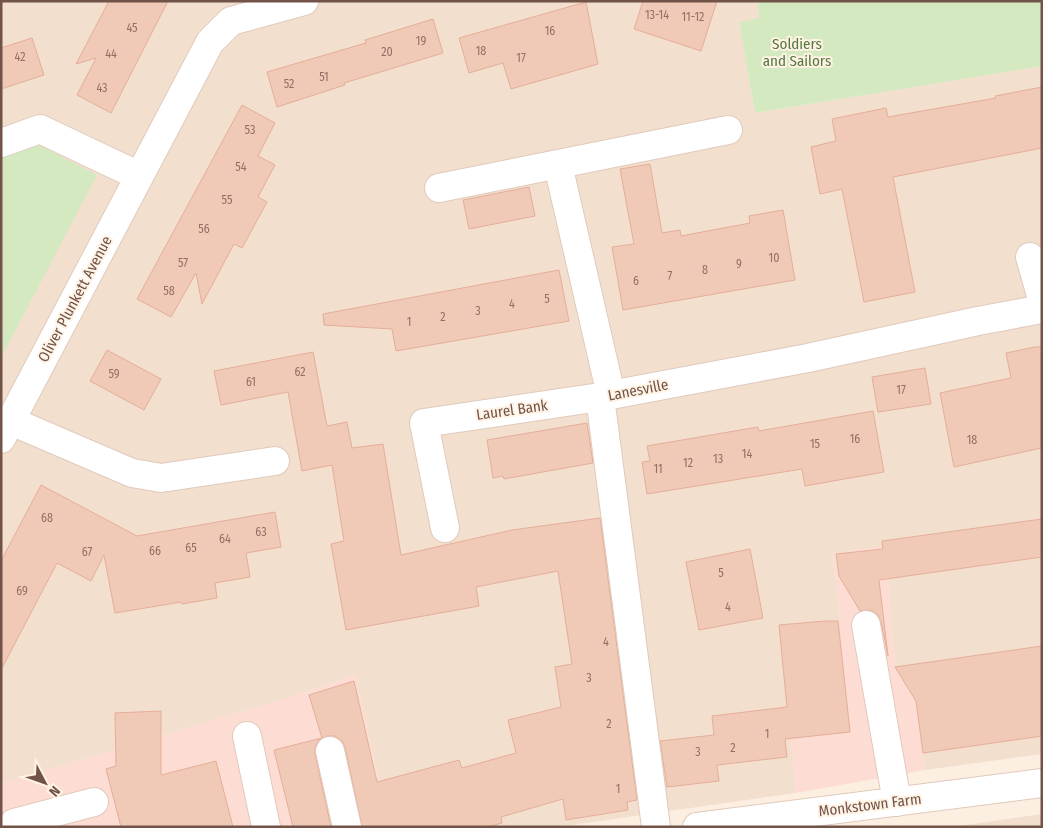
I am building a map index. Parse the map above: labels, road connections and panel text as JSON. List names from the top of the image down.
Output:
{
  "streets": {
    "street": [
      "Oliver Plunkett Avenue",
      "Lanesville",
      "Laurel Bank",
      "Monkstown Farm"
    ]
  },
  "crossings": [
    ["Lanesville", "Laurel Bank"]
  ],
  "parks": ["Soldiers and Sailors"],
  "house_numbers": [
    "13-14",
    "11-12",
    "45",
    "16",
    "19",
    "18",
    "20",
    "44",
    "42",
    "17",
    "51",
    "52",
    "43",
    "53",
    "54",
    "55",
    "56",
    "10",
    "57",
    "9",
    "8",
    "7",
    "6",
    "58",
    "5",
    "4",
    "3",
    "2",
    "1",
    "62",
    "59",
    "61",
    "17",
    "16",
    "18",
    "15",
    "14",
    "13",
    "12",
    "11",
    "68",
    "63",
    "64",
    "65",
    "66",
    "67",
    "5",
    "69",
    "4",
    "4",
    "3",
    "2",
    "1",
    "2",
    "3",
    "1"
  ],
  "north": "bottom right"
}
